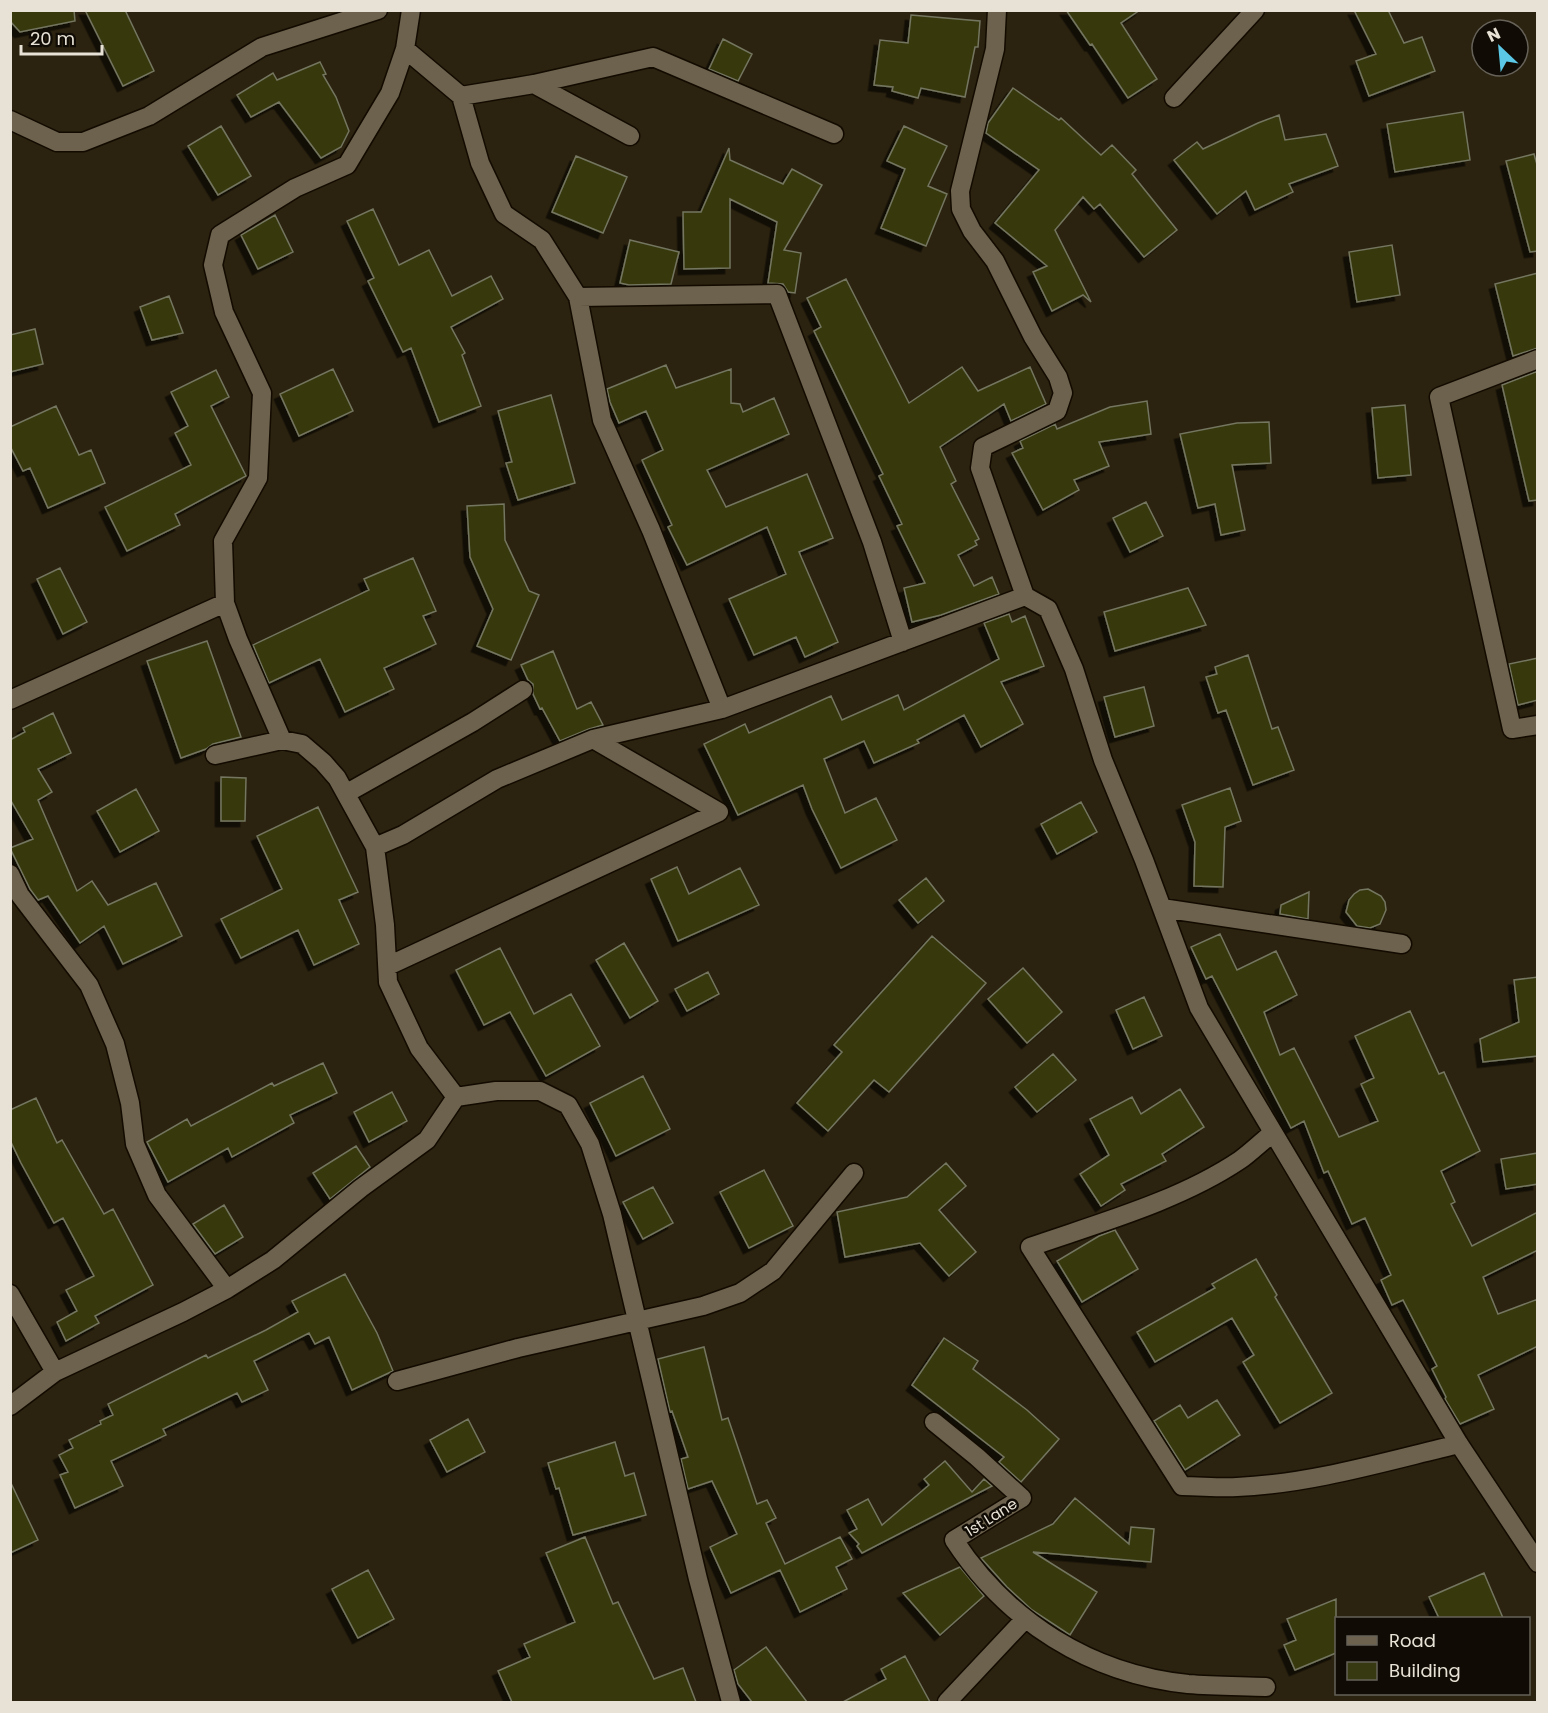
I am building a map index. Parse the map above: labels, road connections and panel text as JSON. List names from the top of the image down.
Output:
{
  "streets": {
    "street": ["1st Lane"]
  },
  "legend": ["Road", "Building"],
  "scale_bar": "20 m",
  "north": "top left"
}
